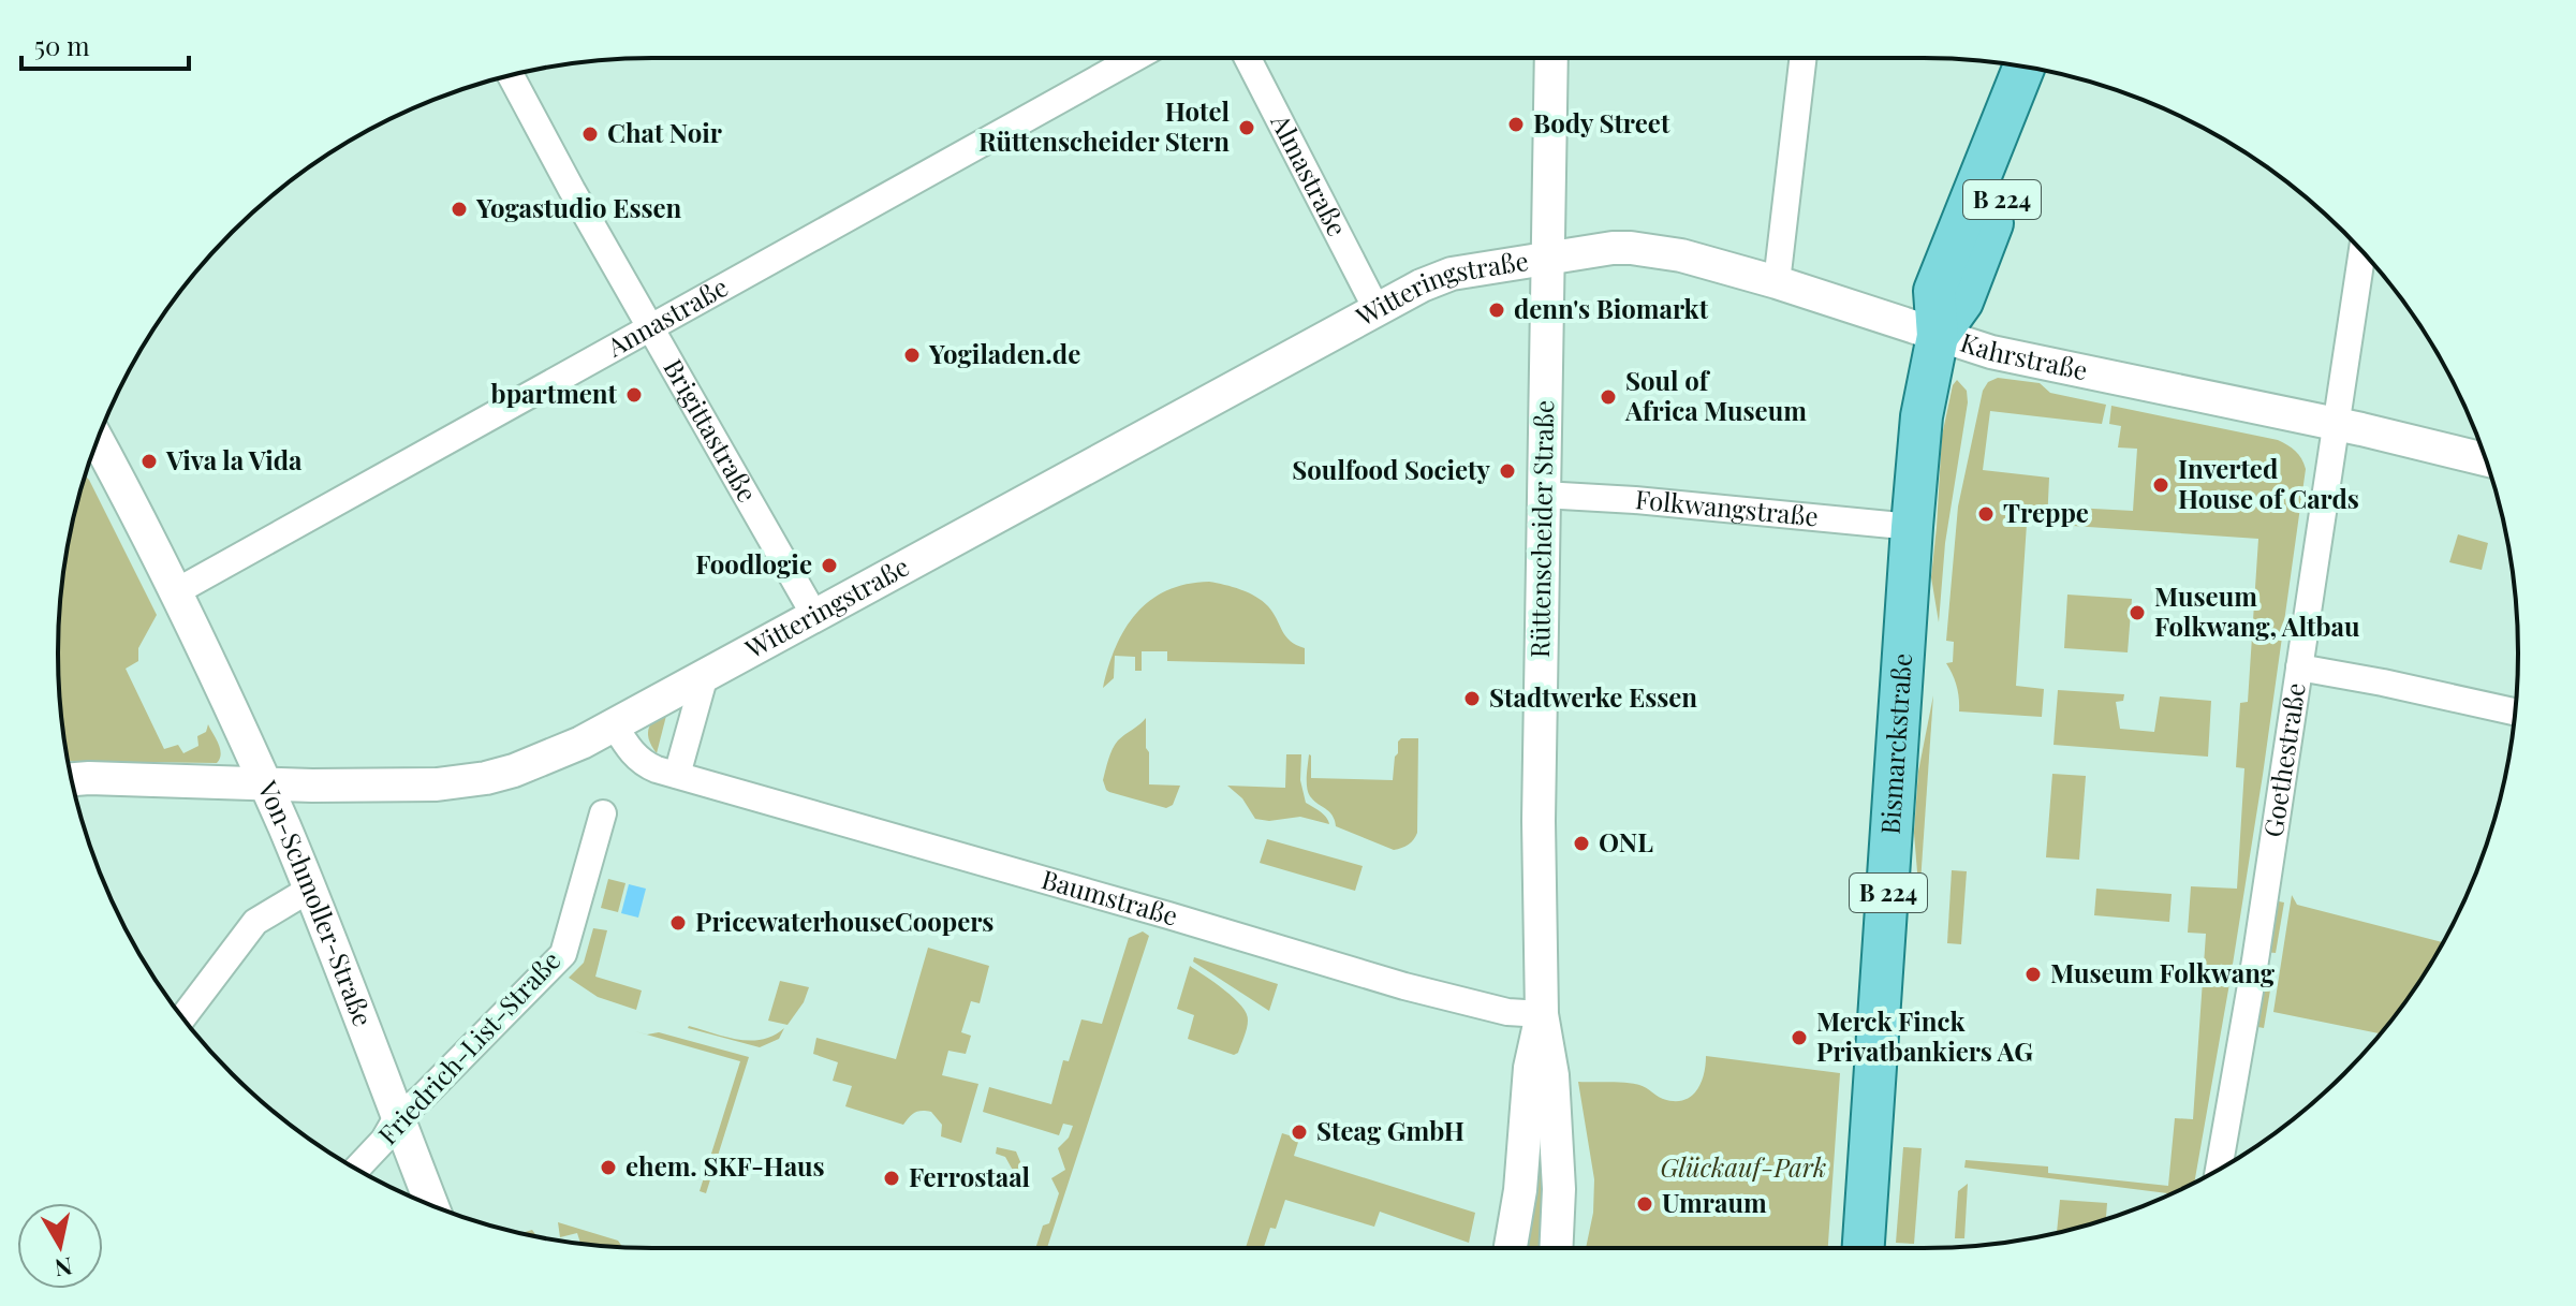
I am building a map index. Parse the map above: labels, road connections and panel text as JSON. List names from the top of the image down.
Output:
{
  "streets": {
    "main road": ["B 224", "Bismarckstraße"],
    "street": [
      "Almastraße",
      "Witteringstraße",
      "Annastraße",
      "Kahrstraße",
      "Brigittastraße",
      "Folkwangstraße",
      "Rüttenscheider Straße",
      "Goethestraße",
      "Baumstraße",
      "Von-Schmoller-Straße",
      "Friedrich-List-Straße"
    ]
  },
  "crossings": [
    ["Almastraße", "Witteringstraße"],
    ["B 224", "Kahrstraße"],
    ["B 224", "Bismarckstraße"],
    ["Witteringstraße", "Kahrstraße"],
    ["Witteringstraße", "Brigittastraße"],
    ["Witteringstraße", "Rüttenscheider Straße"],
    ["Witteringstraße", "Baumstraße"],
    ["Witteringstraße", "Von-Schmoller-Straße"],
    ["Annastraße", "Brigittastraße"],
    ["Annastraße", "Von-Schmoller-Straße"],
    ["Kahrstraße", "Rüttenscheider Straße"],
    ["Kahrstraße", "Bismarckstraße"],
    ["Kahrstraße", "Goethestraße"],
    ["Folkwangstraße", "Rüttenscheider Straße"],
    ["Folkwangstraße", "Bismarckstraße"],
    ["Rüttenscheider Straße", "Baumstraße"],
    ["Von-Schmoller-Straße", "Friedrich-List-Straße"]
  ],
  "parks": ["Glückauf-Park"],
  "places": [
    "Body Street",
    "Hotel Rüttenscheider Stern",
    "Chat Noir",
    "Yogastudio Essen",
    "denn's Biomarkt",
    "Yogiladen.de",
    "bpartment",
    "Soul of Africa Museum",
    "Viva la Vida",
    "Soulfood Society",
    "Inverted House of Cards",
    "Treppe",
    "Foodlogie",
    "Museum Folkwang, Altbau",
    "Stadtwerke Essen",
    "ONL",
    "PricewaterhouseCoopers",
    "Museum Folkwang",
    "Merck Finck Privatbankiers AG",
    "Steag GmbH",
    "ehem. SKF-Haus",
    "Ferrostaal",
    "Umraum"
  ],
  "scale_bar": "50 m",
  "north": "bottom"
}
